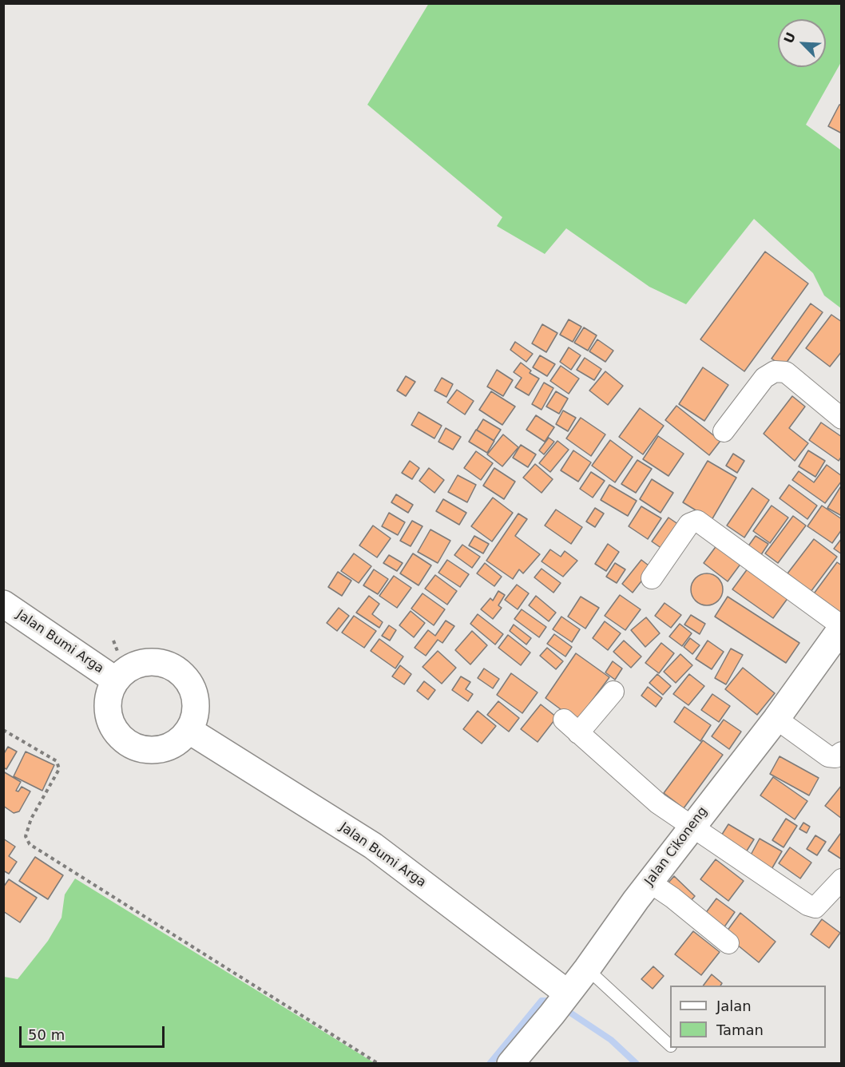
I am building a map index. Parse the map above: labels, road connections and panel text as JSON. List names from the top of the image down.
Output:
{
  "streets": {
    "street": ["Jalan Bumi Arga", "Jalan Cikoneng"]
  },
  "crossings": [
    ["Jalan Bumi Arga", "Jalan Cikoneng"]
  ],
  "legend": ["Jalan", "Taman"],
  "scale_bar": "50 m",
  "north": "top left"
}
